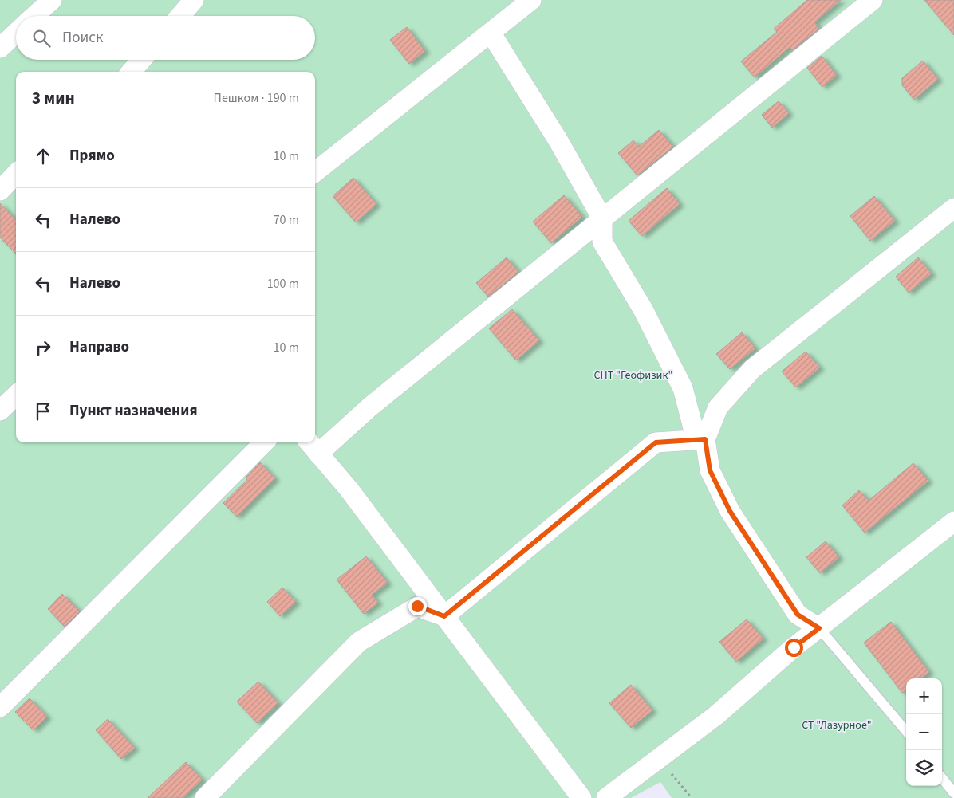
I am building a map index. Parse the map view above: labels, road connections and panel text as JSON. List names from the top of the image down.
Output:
{
  "parks": ["СНТ \"Геофизик\"", "СТ \"Лазурное\""],
  "page": {
    "search": "Поиск",
    "heading": ["3 мин", "Пешком · 190 m"],
    "list": [
      ["Прямо", "10 m"],
      ["Налево", "70 m"],
      ["Налево", "100 m"],
      ["Направо", "10 m"],
      "Пункт назначения"
    ],
    "map_buttons": ["+", "−"]
  }
}
